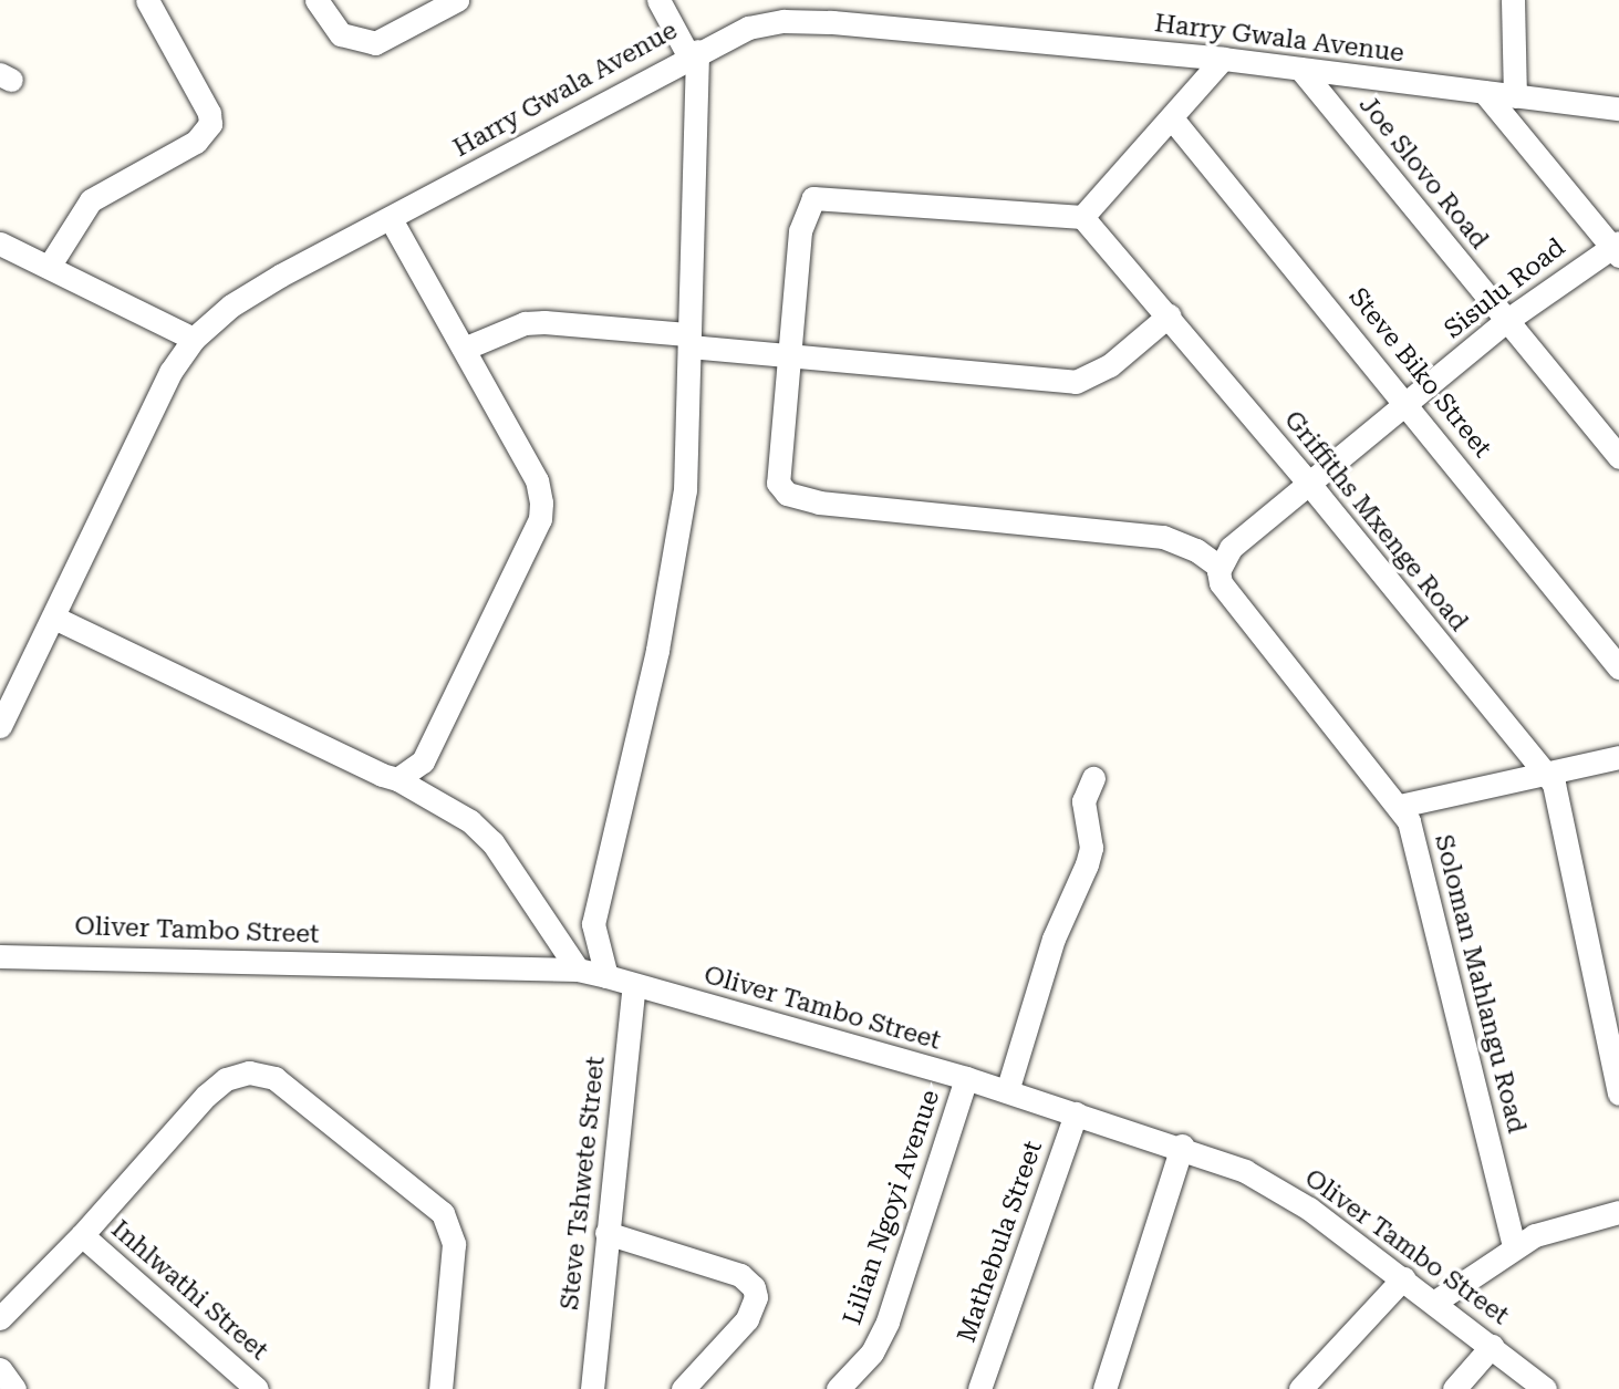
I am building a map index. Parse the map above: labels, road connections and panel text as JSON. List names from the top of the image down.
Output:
{
  "streets": {
    "street": [
      "Harry Gwala Avenue",
      "Joe Slovo Road",
      "Sisulu Road",
      "Steve Biko Street",
      "Griffiths Mxenge Road",
      "Oliver Tambo Street",
      "Soloman Mahlangu Road",
      "Steve Tshwete Street",
      "Lilian Ngoyi Avenue",
      "Mathebula Street",
      "Inhlwathi Street"
    ]
  },
  "crossings": [
    ["Harry Gwala Avenue", "Joe Slovo Road"],
    ["Joe Slovo Road", "Sisulu Road"],
    ["Sisulu Road", "Steve Biko Street"],
    ["Sisulu Road", "Griffiths Mxenge Road"],
    ["Sisulu Road", "Soloman Mahlangu Road"],
    ["Oliver Tambo Street", "Steve Tshwete Street"],
    ["Oliver Tambo Street", "Lilian Ngoyi Avenue"],
    ["Oliver Tambo Street", "Mathebula Street"]
  ]
}
